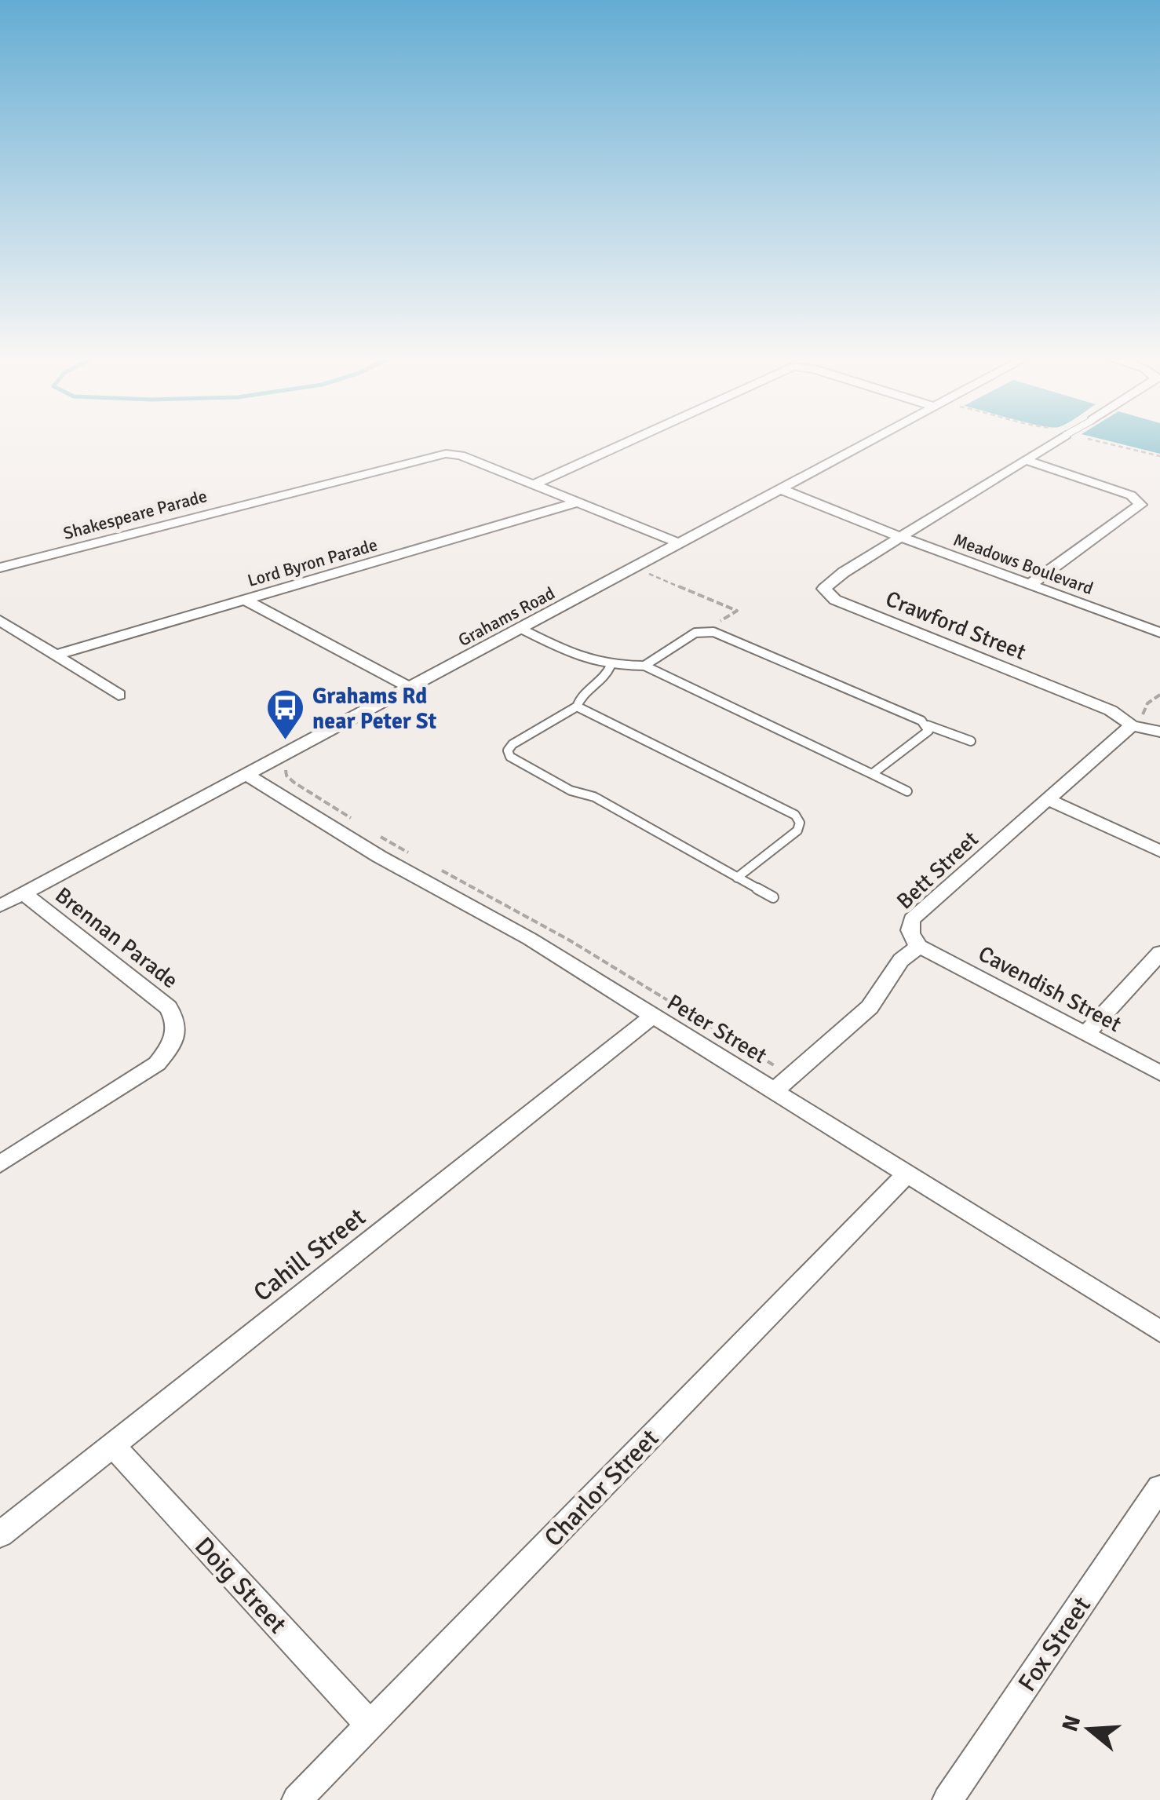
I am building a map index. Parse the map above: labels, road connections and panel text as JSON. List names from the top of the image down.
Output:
{
  "streets": {
    "street": [
      "Shakespeare Parade",
      "Lord Byron Parade",
      "Meadows Boulevard",
      "Grahams Road",
      "Crawford Street",
      "Bett Street",
      "Brennan Parade",
      "Cavendish Street",
      "Peter Street",
      "Cahill Street",
      "Charlor Street",
      "Doig Street",
      "Fox Street"
    ]
  },
  "crossings": [
    ["Shakespeare Parade", "Lord Byron Parade"],
    ["Shakespeare Parade", "Grahams Road"],
    ["Meadows Boulevard", "Grahams Road"],
    ["Meadows Boulevard", "Crawford Street"],
    ["Grahams Road", "Brennan Parade"],
    ["Grahams Road", "Peter Street"],
    ["Crawford Street", "Bett Street"],
    ["Bett Street", "Cavendish Street"],
    ["Peter Street", "Cahill Street"],
    ["Peter Street", "Charlor Street"],
    ["Cahill Street", "Doig Street"],
    ["Charlor Street", "Doig Street"]
  ],
  "places": {
    "bus stop": ["Grahams Rd near Peter St"]
  },
  "north": "left"
}
